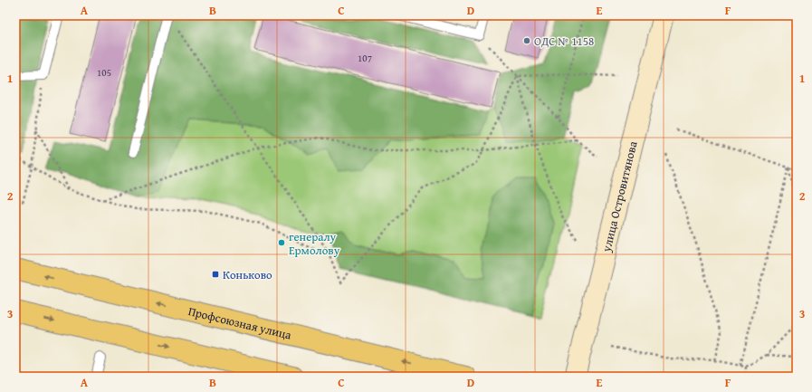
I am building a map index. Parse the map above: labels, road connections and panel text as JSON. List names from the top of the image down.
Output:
{
  "streets": {
    "main road": ["улица Островитянова", "Профсоюзная улица"]
  },
  "places": {
    "other": ["ОДС № 1158", "генералу Ермолову"],
    "transit": ["Коньково"]
  },
  "house_numbers": ["107", "105"],
  "grid": {
    "columns": [
      "A",
      "B",
      "C",
      "D",
      "E",
      "F"
    ],
    "rows": ["1", "2", "3"]
  }
}
